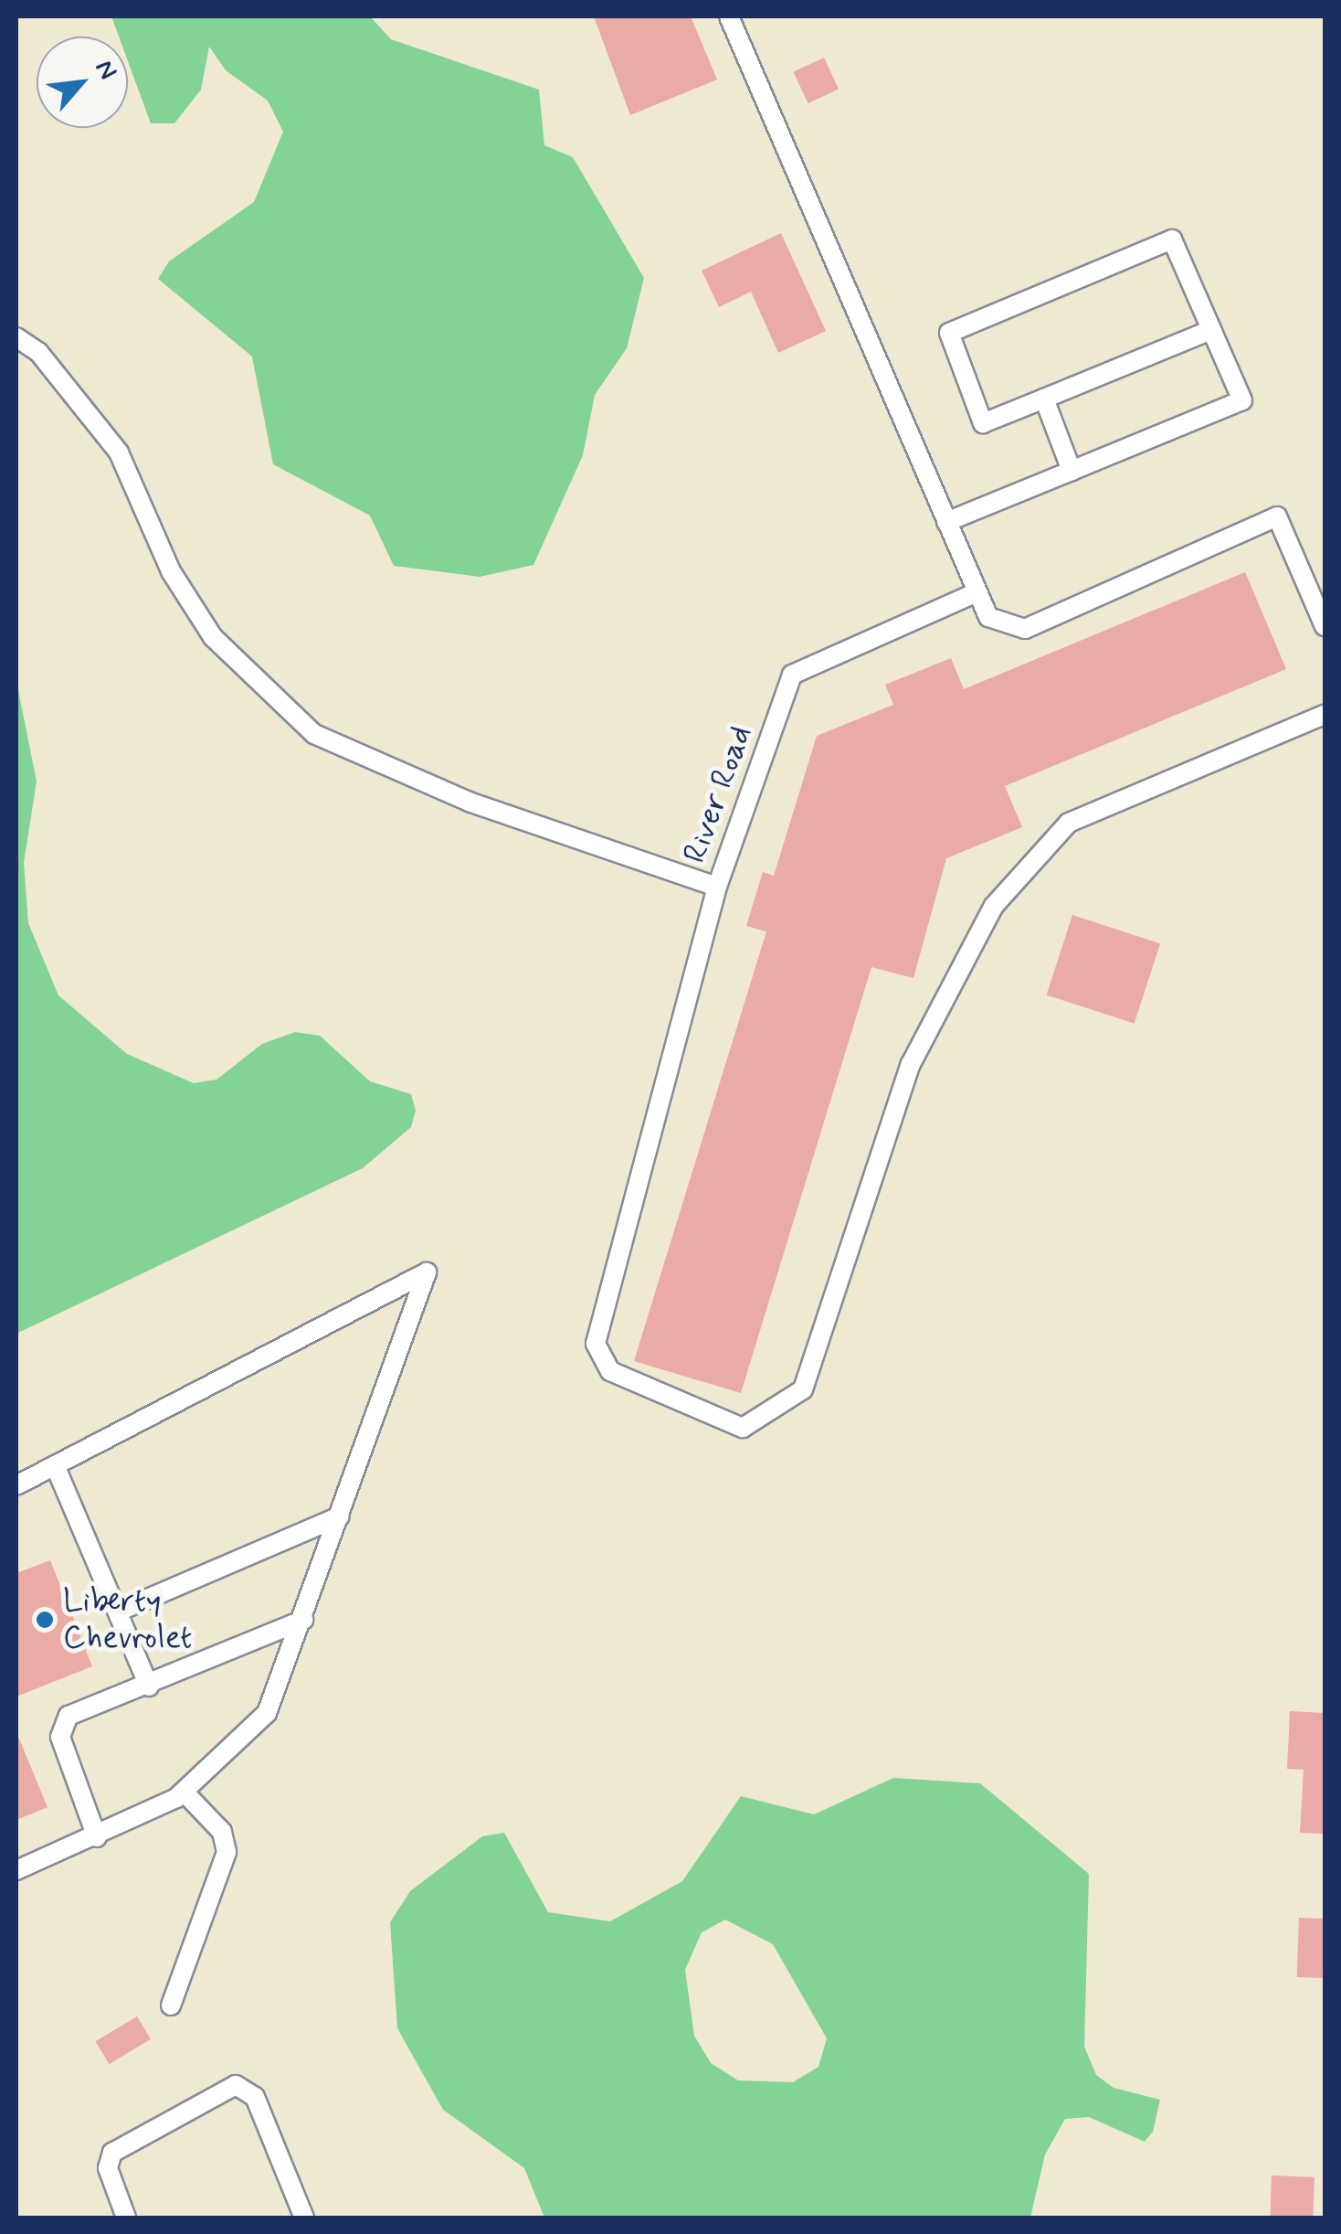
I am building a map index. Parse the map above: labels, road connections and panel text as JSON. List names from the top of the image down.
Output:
{
  "streets": {
    "lane": ["River Road"]
  },
  "places": ["Liberty Chevrolet"],
  "north": "top right"
}
